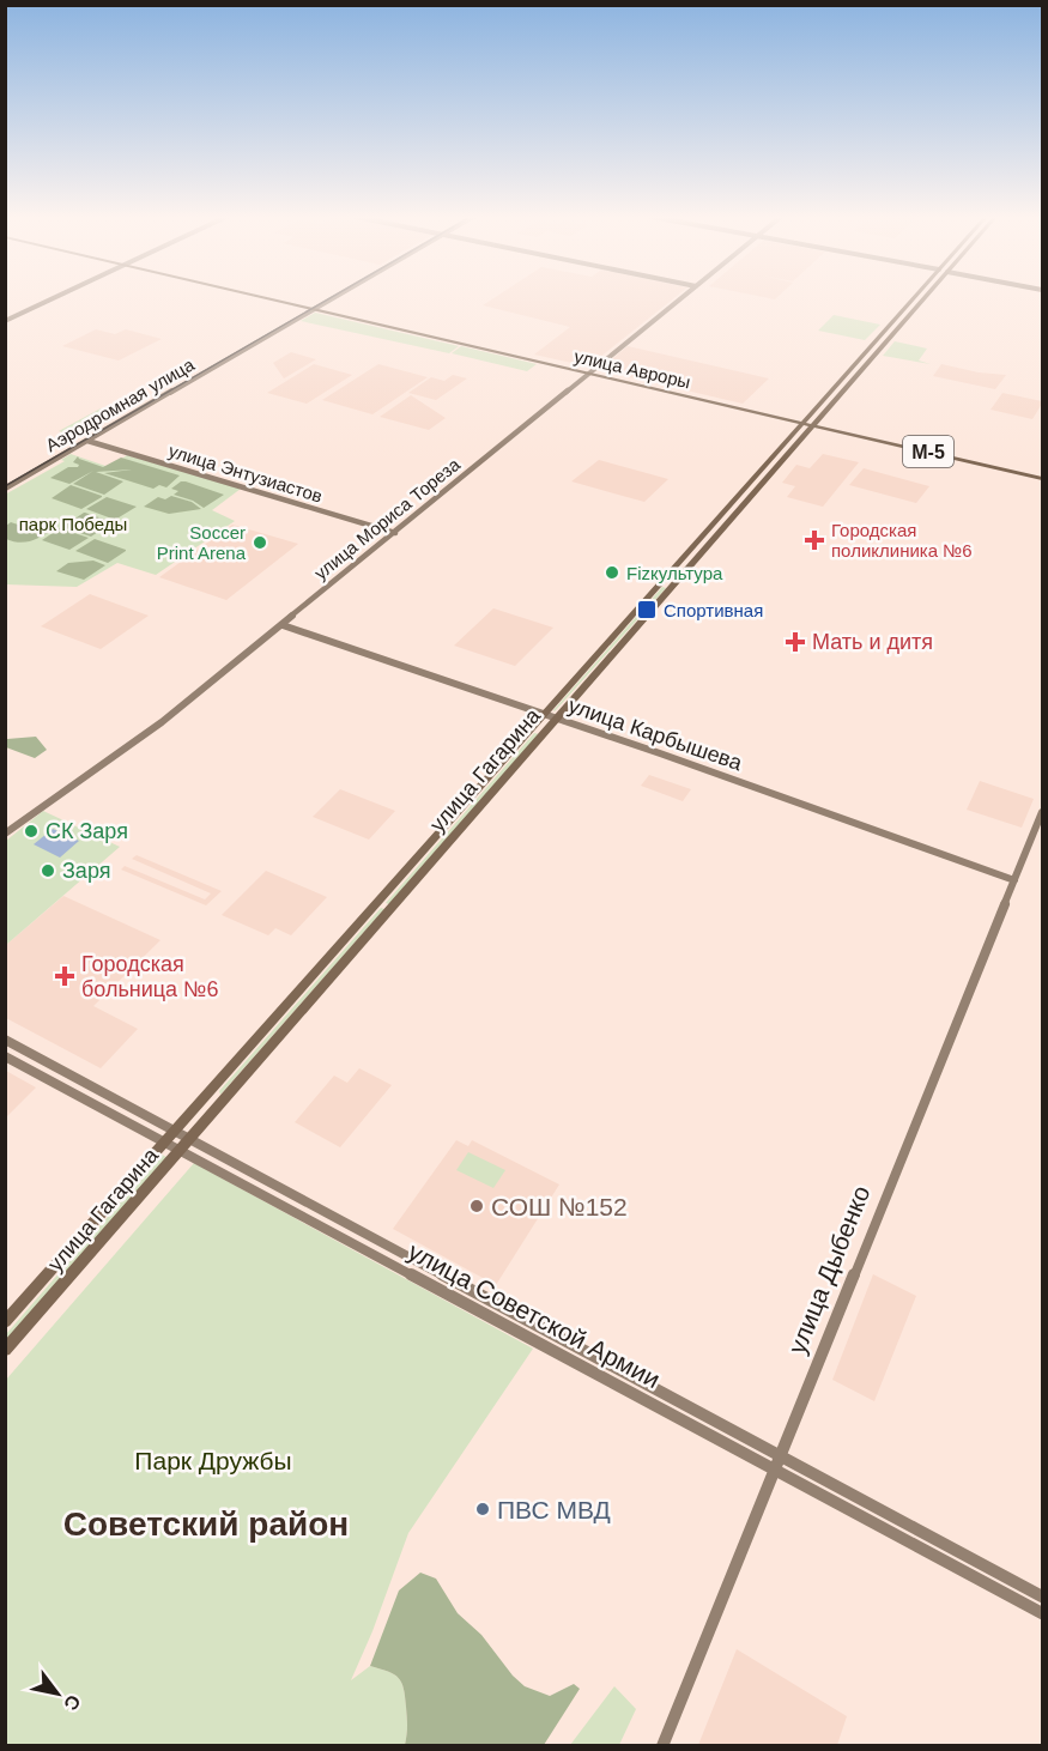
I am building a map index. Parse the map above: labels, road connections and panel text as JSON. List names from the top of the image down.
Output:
{
  "streets": {
    "main road": [
      "улица Авроры",
      "Аэродромная улица",
      "М-5",
      "улица Энтузиастов",
      "улица Мориса Тореза",
      "улица Карбышева",
      "улица Гагарина",
      "улица Дыбенко",
      "улица Советской Армии"
    ]
  },
  "crossings": [
    ["улица Авроры", "Аэродромная улица"],
    ["улица Авроры", "улица Мориса Тореза"],
    ["улица Авроры", "улица Гагарина"],
    ["Аэродромная улица", "улица Энтузиастов"],
    ["улица Энтузиастов", "улица Мориса Тореза"],
    ["улица Мориса Тореза", "улица Карбышева"],
    ["улица Карбышева", "улица Гагарина"],
    ["улица Карбышева", "улица Дыбенко"],
    ["улица Гагарина", "улица Советской Армии"],
    ["улица Дыбенко", "улица Советской Армии"]
  ],
  "districts": ["Советский район"],
  "parks": ["парк Победы", "Парк Дружбы"],
  "places": {
    "health": ["Городская поликлиника №6", "Мать и дитя", "Городская больница №6"],
    "other": [
      "Soccer Print Arena",
      "Fizкультура",
      "СК Заря",
      "Заря",
      "СОШ №152",
      "ПВС МВД"
    ],
    "transit": ["Спортивная"]
  },
  "north": "bottom right"
}
